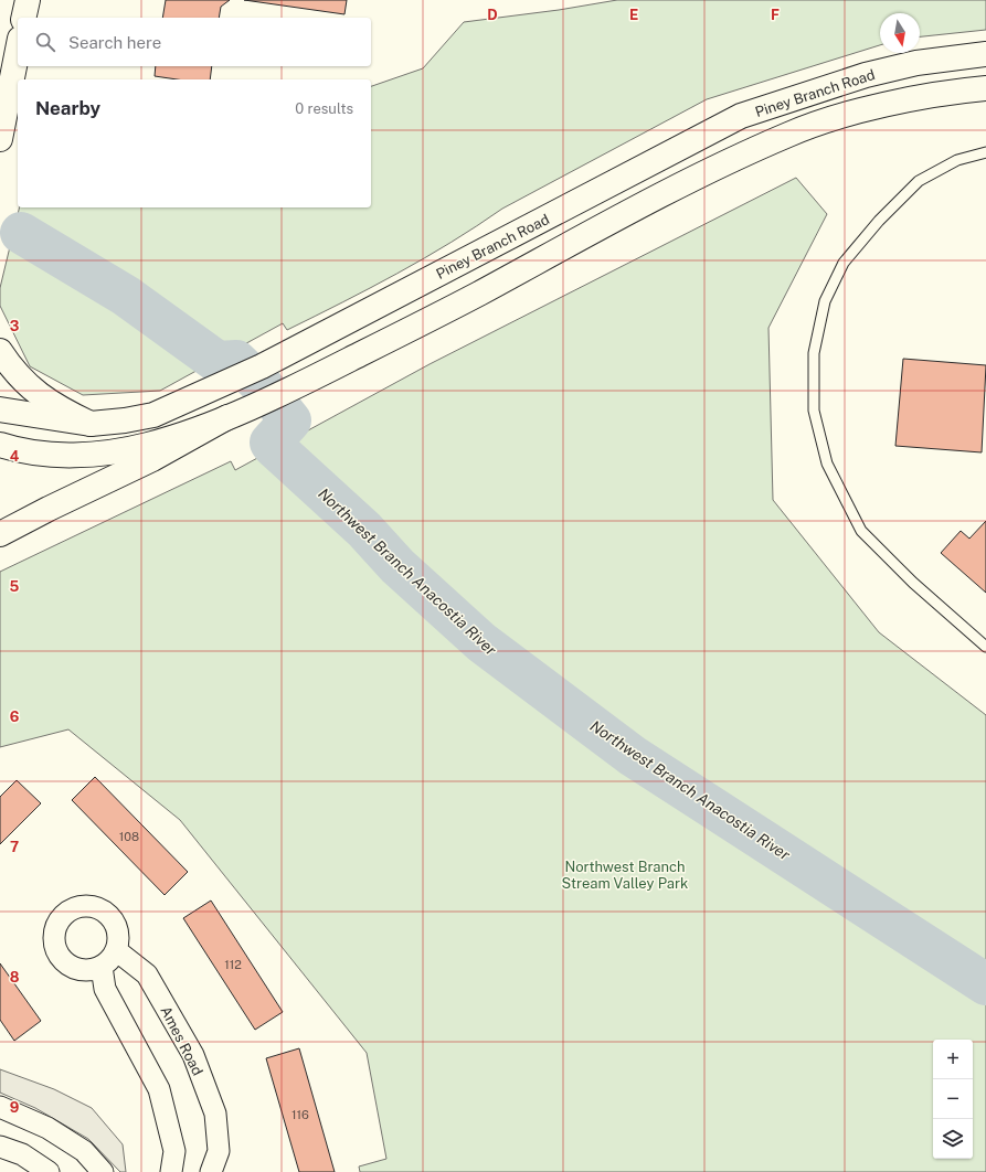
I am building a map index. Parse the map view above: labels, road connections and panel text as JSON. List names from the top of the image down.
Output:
{
  "streets": {
    "main road": ["Piney Branch Road"],
    "street": ["Ames Road"]
  },
  "water": ["Northwest Branch Anacostia River"],
  "parks": ["Northwest Branch Stream Valley Park"],
  "house_numbers": ["108", "112", "116"],
  "north": "bottom",
  "page": {
    "search": "Search here",
    "heading": ["Nearby", "0 results"],
    "map_buttons": ["+", "−"]
  },
  "grid": {
    "columns": ["D", "E", "F"],
    "rows": [
      "3",
      "4",
      "5",
      "6",
      "7",
      "8",
      "9"
    ]
  }
}
